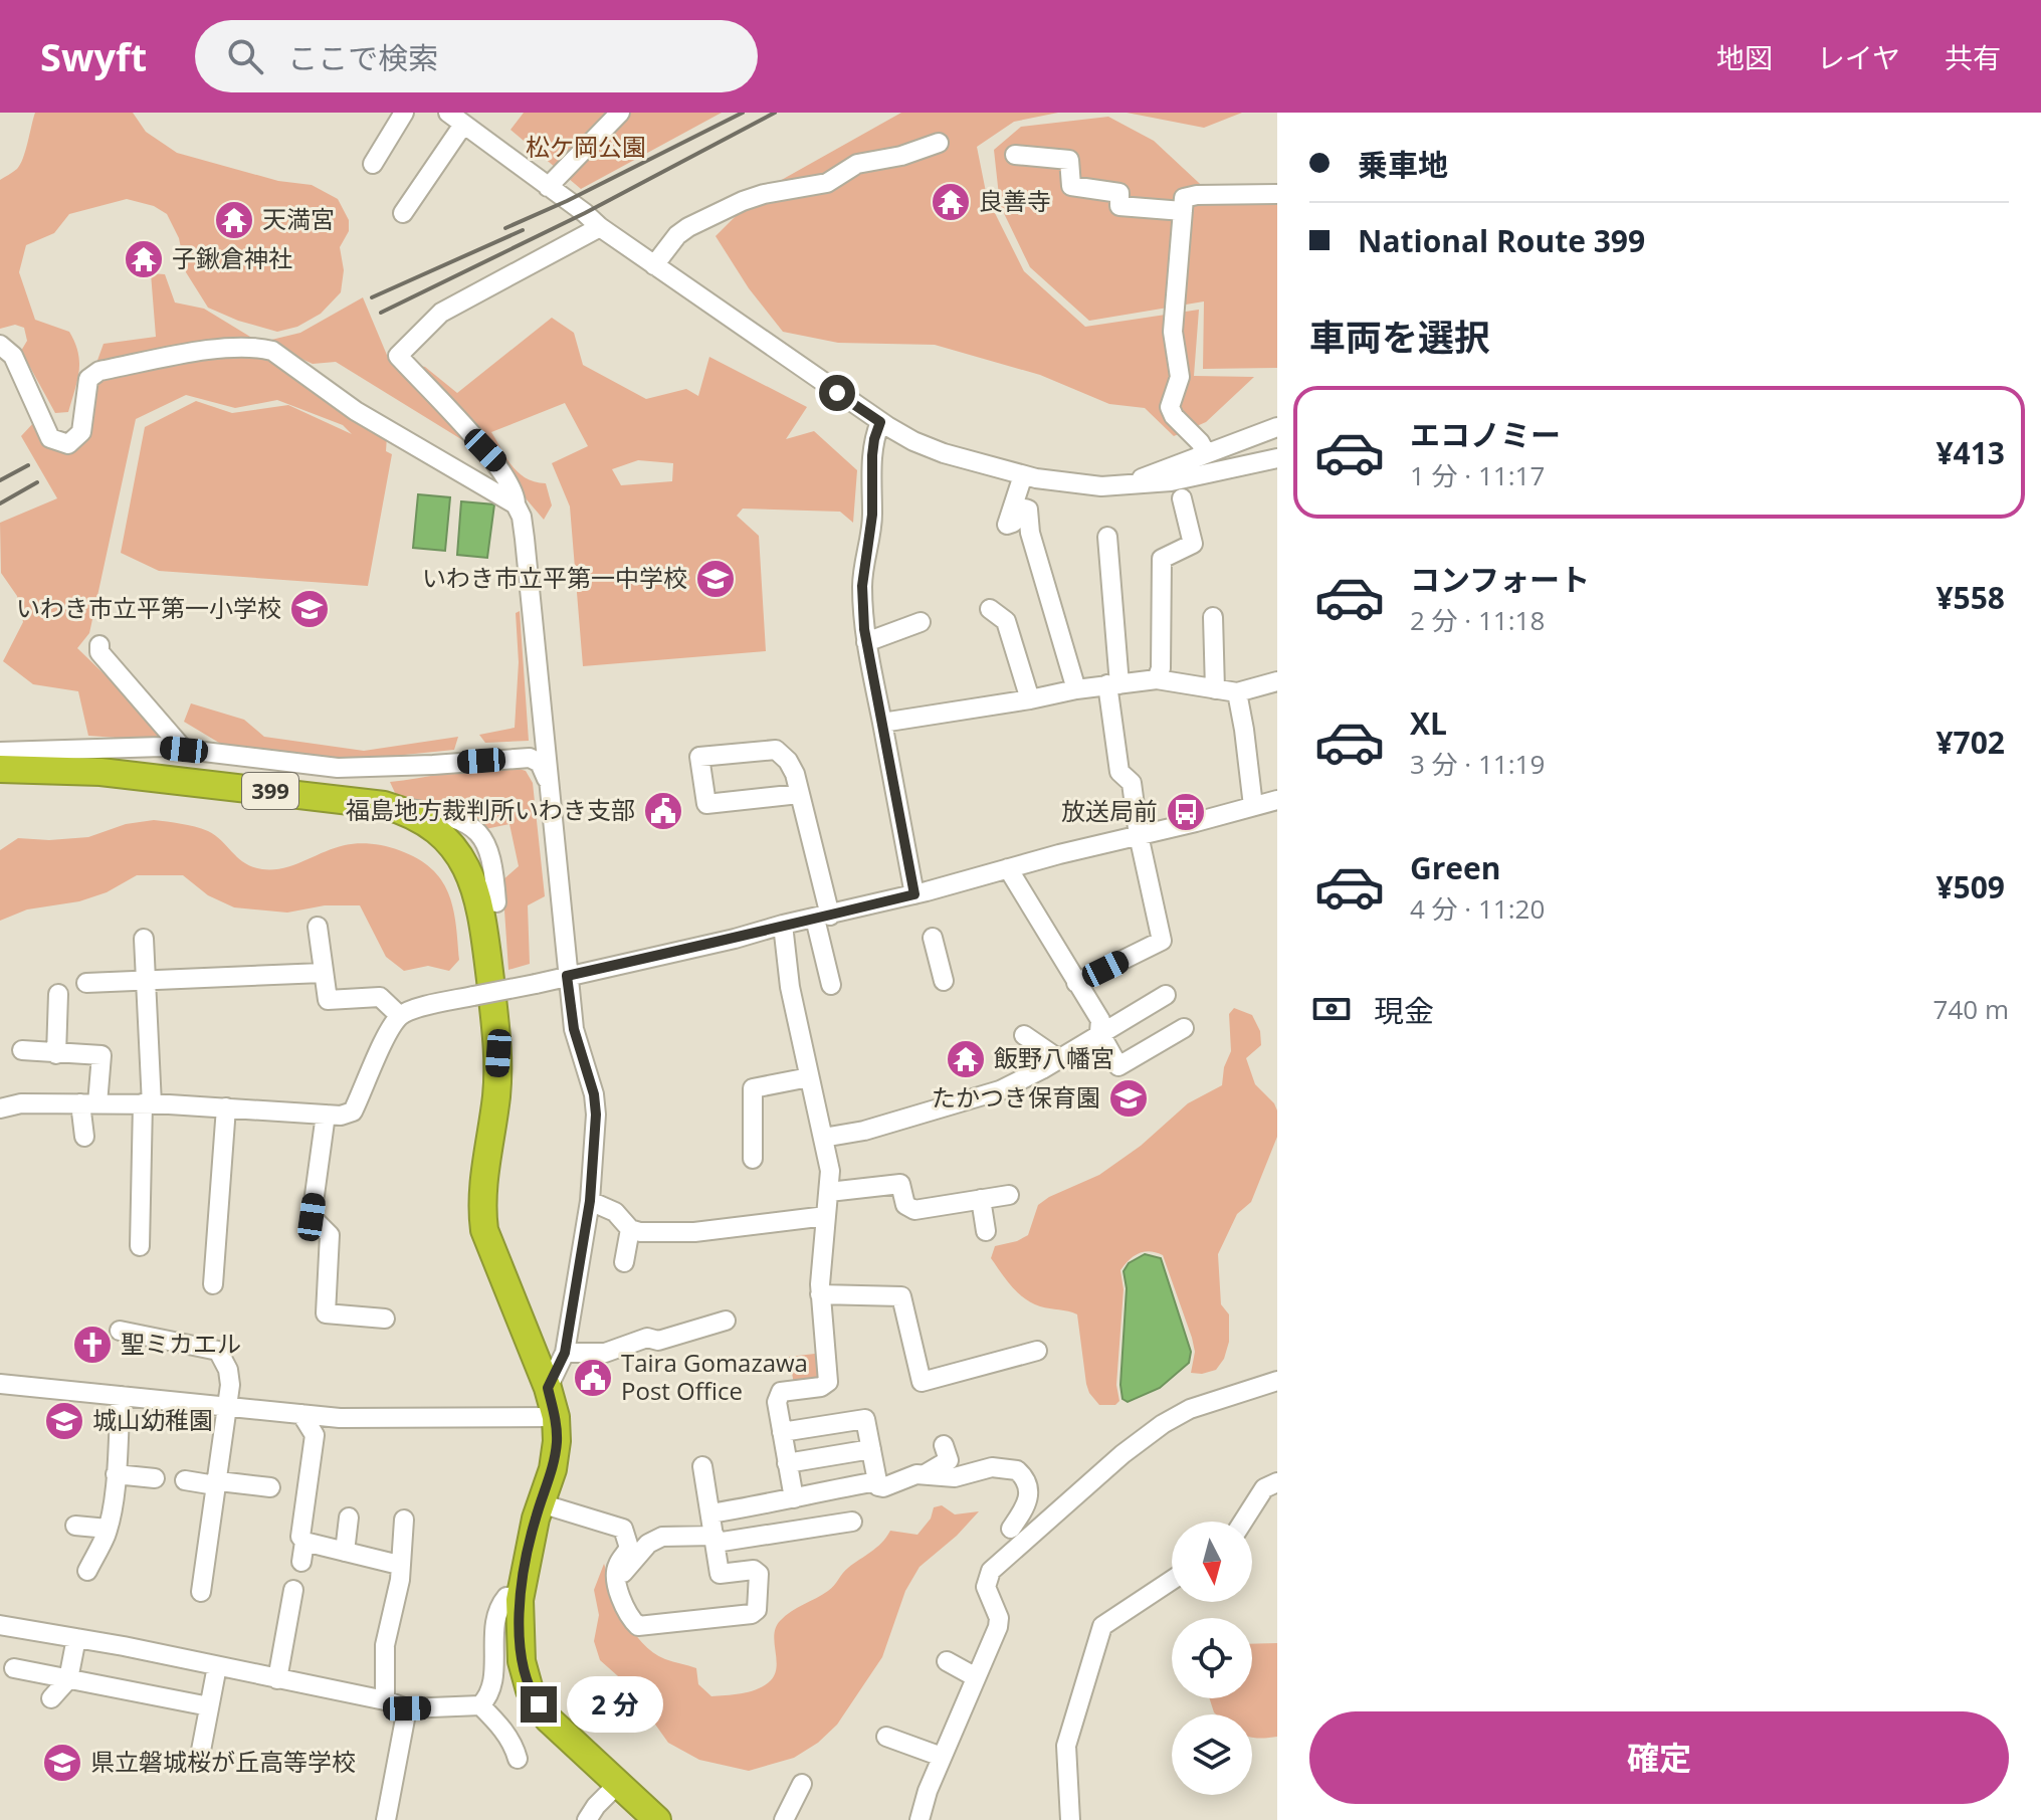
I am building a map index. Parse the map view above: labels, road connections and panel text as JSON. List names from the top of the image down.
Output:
{
  "streets": {
    "highway": ["399"]
  },
  "parks": ["松ケ岡公園"],
  "places": {
    "temple": [
      "良善寺",
      "天満宮",
      "子鍬倉神社",
      "飯野八幡宮"
    ],
    "school or university": [
      "いわき市立平第一中学校",
      "いわき市立平第一小学校",
      "たかつき保育園",
      "城山幼稚園",
      "県立磐城桜が丘高等学校"
    ],
    "public building": ["福島地方裁判所いわき支部", "Taira Gomazawa Post Office"],
    "bus stop": ["放送局前"],
    "church": ["聖ミカエル"]
  },
  "north": "bottom",
  "page": {
    "header": "Swyft",
    "search": "ここで検索",
    "nav": ["地図", "レイヤ", "共有"],
    "banner": ["乗車地", "National Route 399"],
    "heading": "車両を選択",
    "list": [
      {
        "name": "エコノミー",
        "note": "1 分 · 11:17",
        "value": "¥413"
      },
      {
        "name": "コンフォート",
        "note": "2 分 · 11:18",
        "value": "¥558"
      },
      {
        "name": "XL",
        "note": "3 分 · 11:19",
        "value": "¥702"
      },
      {
        "name": "Green",
        "note": "4 分 · 11:20",
        "value": "¥509"
      }
    ],
    "pay": ["現金", "740 m"],
    "bubble": "2 分",
    "buttons": "確定"
  }
}
